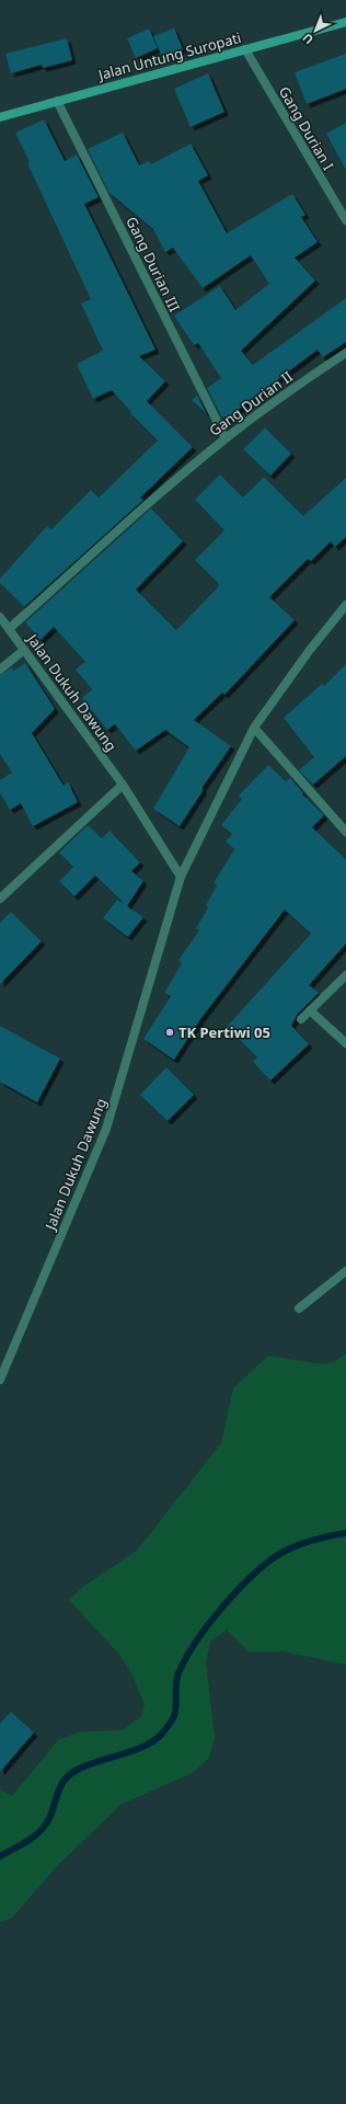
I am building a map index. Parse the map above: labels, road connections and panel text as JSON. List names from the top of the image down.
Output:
{
  "streets": {
    "main road": ["Jalan Untung Suropati"],
    "street": [
      "Gang Durian I",
      "Gang Durian III",
      "Gang Durian II",
      "Jalan Dukuh Dawung"
    ]
  },
  "crossings": [
    ["Jalan Untung Suropati", "Gang Durian I"],
    ["Jalan Untung Suropati", "Gang Durian III"],
    ["Gang Durian III", "Gang Durian II"],
    ["Gang Durian II", "Jalan Dukuh Dawung"]
  ],
  "places": ["TK Pertiwi 05"],
  "north": "bottom left"
}
